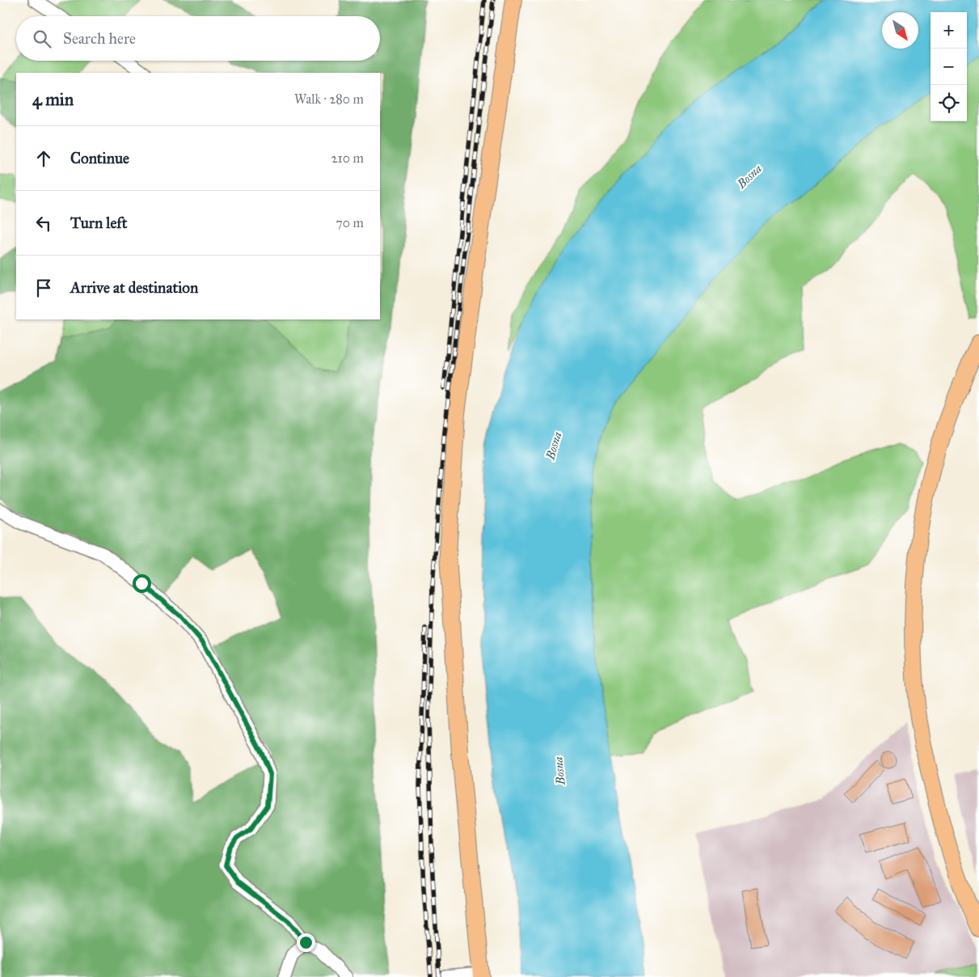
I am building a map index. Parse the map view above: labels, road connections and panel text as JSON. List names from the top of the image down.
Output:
{
  "water": ["Bosna"],
  "north": "bottom right",
  "page": {
    "map_buttons": ["+", "−"],
    "search": "Search here",
    "heading": ["4 min", "Walk · 280 m"],
    "list": [
      ["Continue", "210 m"],
      ["Turn left", "70 m"],
      "Arrive at destination"
    ]
  }
}
